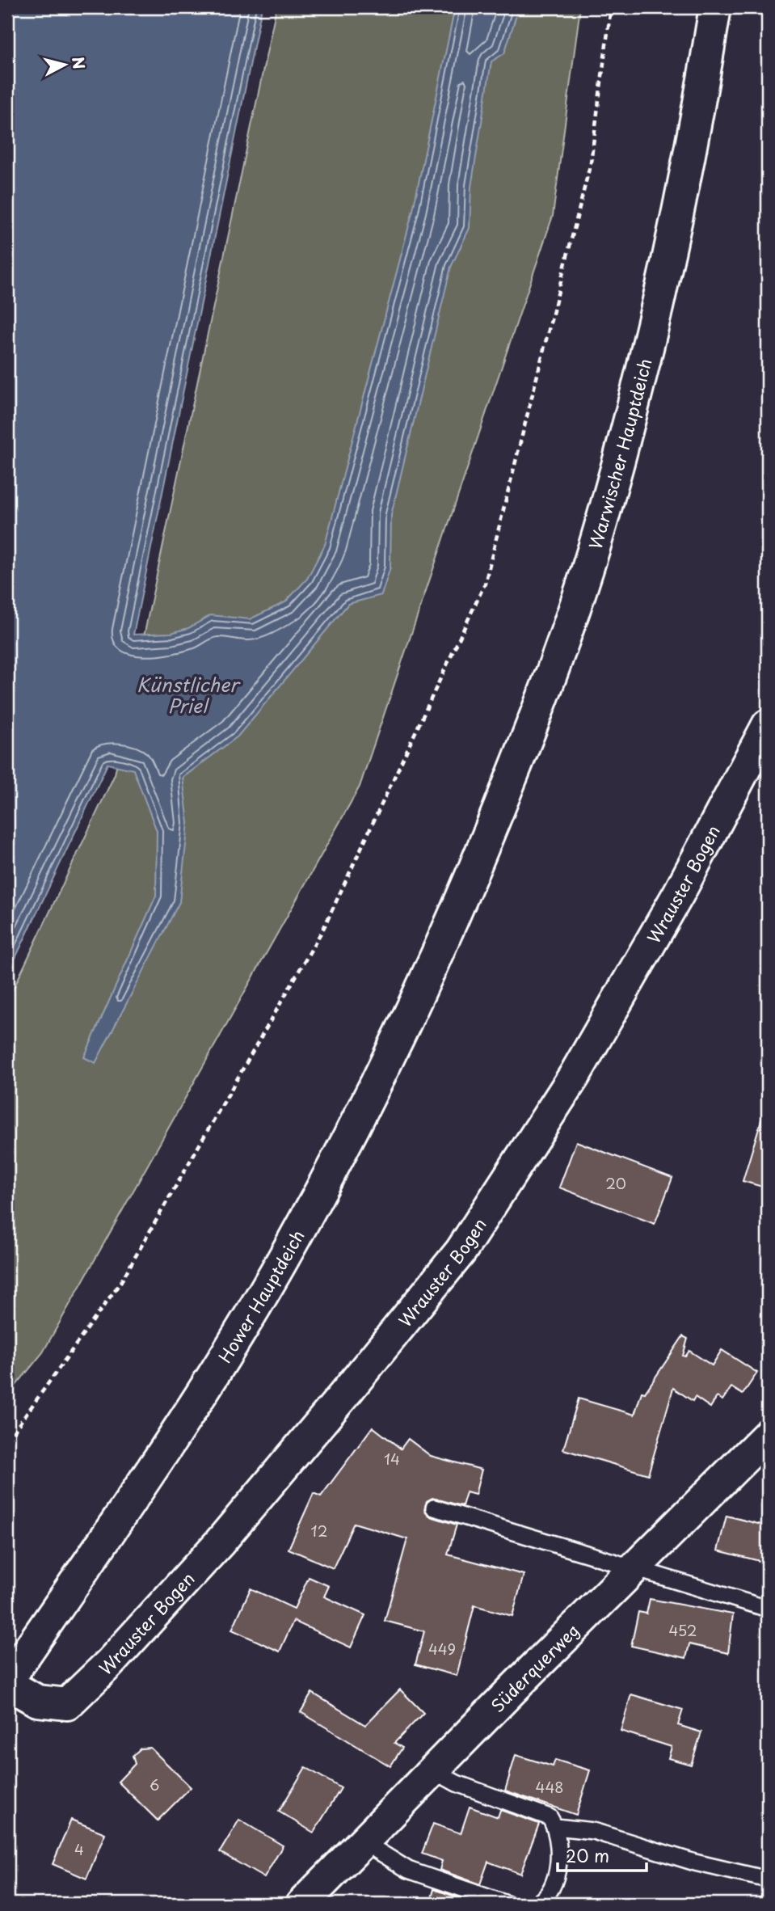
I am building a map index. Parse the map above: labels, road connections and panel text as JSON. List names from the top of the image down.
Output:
{
  "streets": {
    "street": [
      "Warwischer Hauptdeich",
      "Wrauster Bogen",
      "Hower Hauptdeich",
      "Süderquerweg"
    ]
  },
  "crossings": [
    ["Warwischer Hauptdeich", "Hower Hauptdeich"],
    ["Wrauster Bogen", "Hower Hauptdeich"]
  ],
  "water": ["Künstlicher Priel"],
  "house_numbers": [
    "20",
    "14",
    "12",
    "452",
    "449",
    "6",
    "448",
    "4"
  ],
  "scale_bar": "20 m",
  "north": "right"
}
